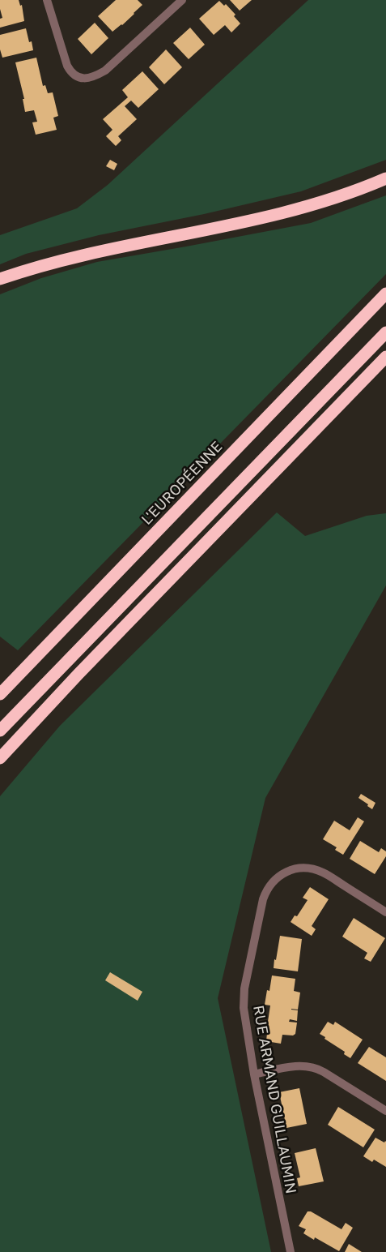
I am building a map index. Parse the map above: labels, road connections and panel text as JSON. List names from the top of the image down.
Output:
{
  "streets": {
    "highway": ["L'EUROPÉENNE"],
    "street": ["RUE ARMAND GUILLAUMIN"]
  }
}
